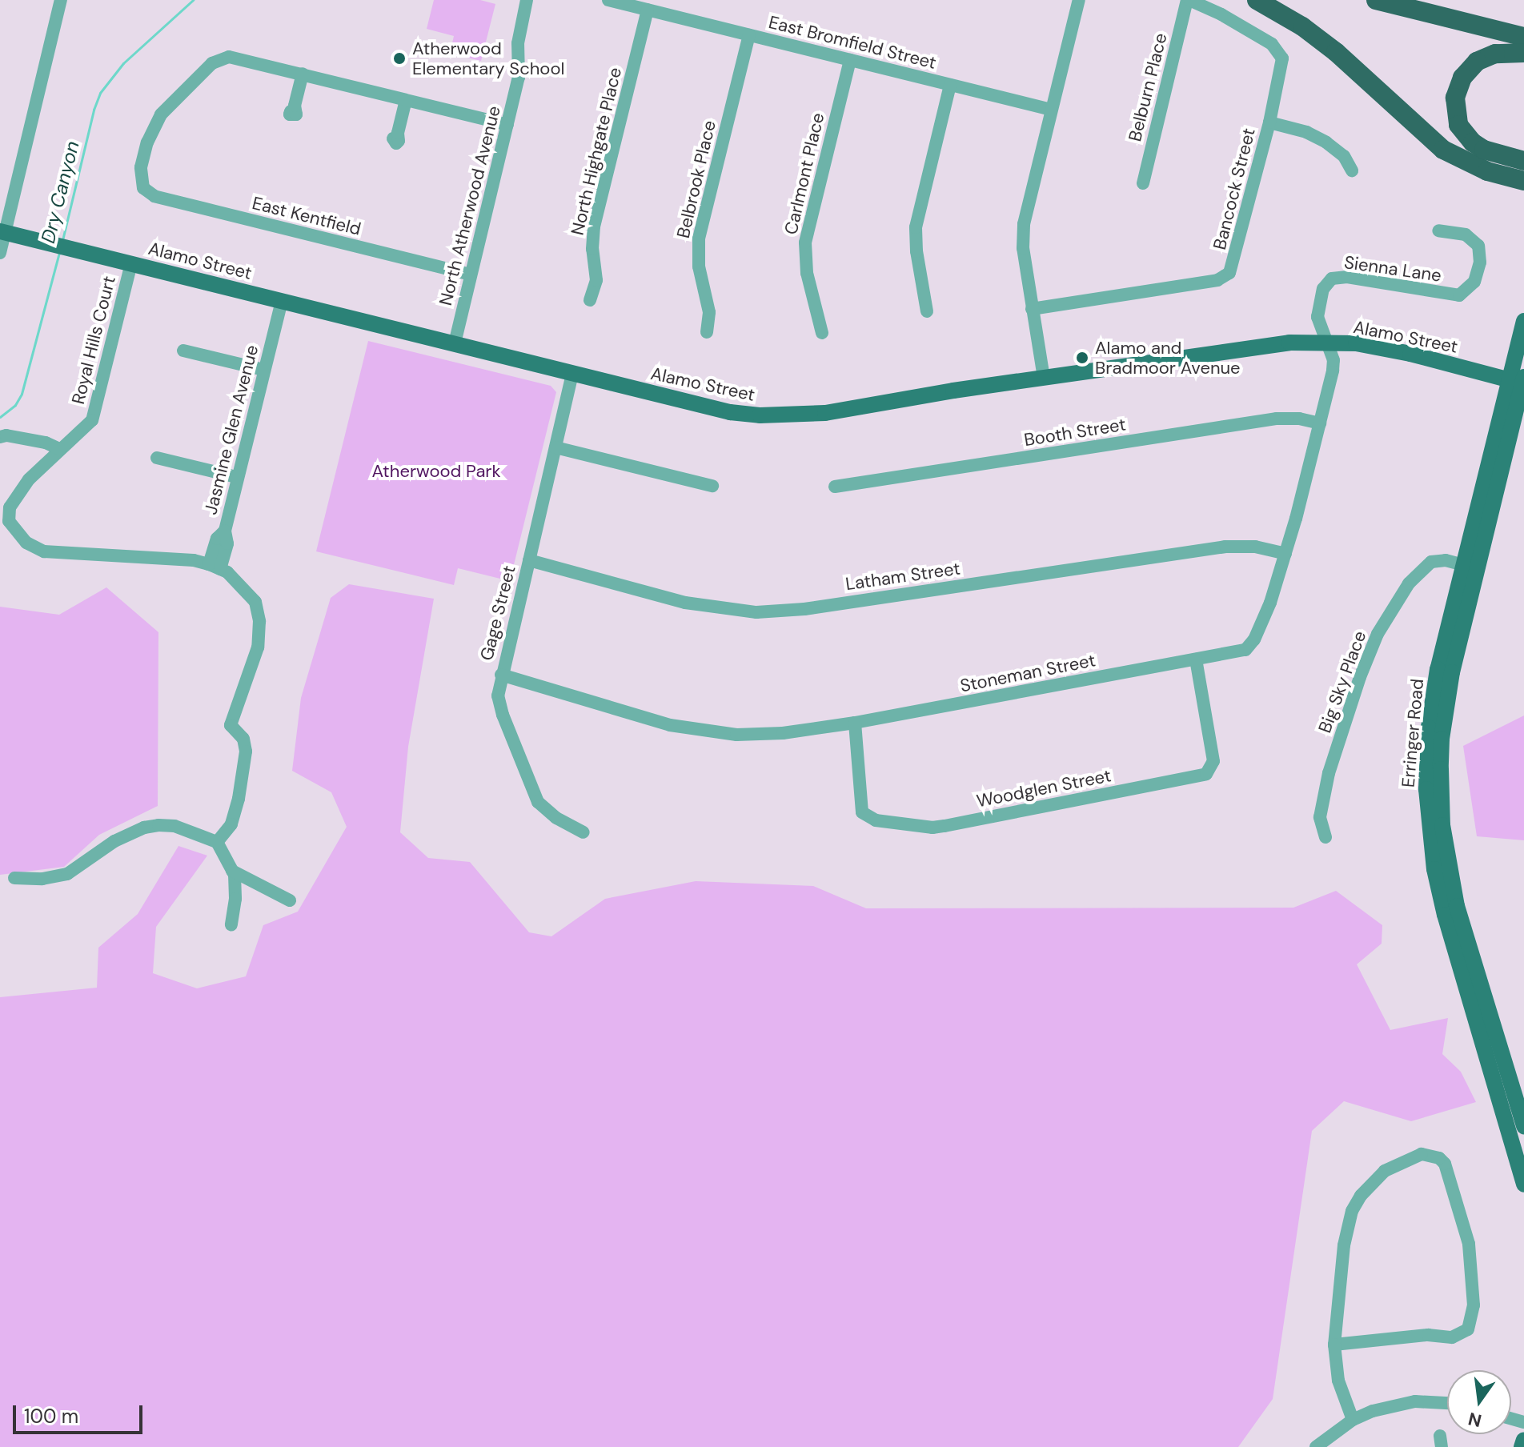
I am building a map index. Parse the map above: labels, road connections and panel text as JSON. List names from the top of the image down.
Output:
{
  "streets": {
    "main road": ["Alamo Street", "Erringer Road"],
    "street": [
      "East Bromfield Street",
      "Belburn Place",
      "North Highgate Place",
      "Carlmont Place",
      "Belbrook Place",
      "Bancock Street",
      "North Atherwood Avenue",
      "East Kentfield",
      "Sienna Lane",
      "Royal Hills Court",
      "Jasmine Glen Avenue",
      "Booth Street",
      "Latham Street",
      "Gage Street",
      "Stoneman Street",
      "Big Sky Place",
      "Woodglen Street"
    ]
  },
  "crossings": [
    ["East Bromfield Street", "North Highgate Place"],
    ["East Bromfield Street", "Carlmont Place"],
    ["East Bromfield Street", "Belbrook Place"],
    ["Belburn Place", "Bancock Street"],
    ["North Atherwood Avenue", "East Kentfield"],
    ["North Atherwood Avenue", "Alamo Street"],
    ["Alamo Street", "Sienna Lane"],
    ["Alamo Street", "Royal Hills Court"],
    ["Alamo Street", "Jasmine Glen Avenue"],
    ["Alamo Street", "Gage Street"],
    ["Alamo Street", "Stoneman Street"],
    ["Alamo Street", "Erringer Road"],
    ["Sienna Lane", "Stoneman Street"],
    ["Royal Hills Court", "Jasmine Glen Avenue"],
    ["Booth Street", "Stoneman Street"],
    ["Latham Street", "Gage Street"],
    ["Latham Street", "Stoneman Street"],
    ["Gage Street", "Stoneman Street"],
    ["Stoneman Street", "Woodglen Street"],
    ["Big Sky Place", "Erringer Road"]
  ],
  "water": ["Dry Canyon"],
  "parks": ["Atherwood Park"],
  "places": ["Atherwood Elementary School", "Alamo and Bradmoor Avenue"],
  "scale_bar": "100 m",
  "north": "bottom"
}
